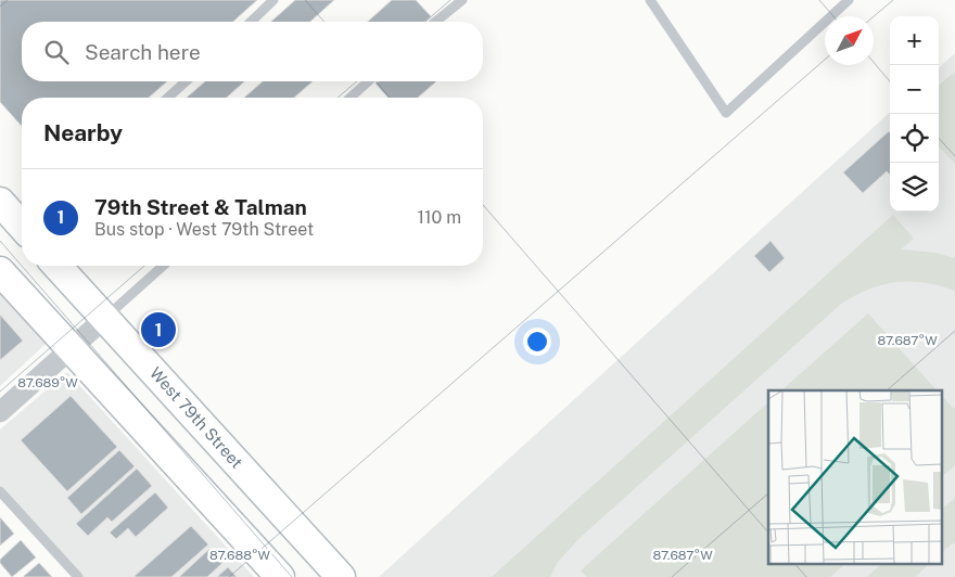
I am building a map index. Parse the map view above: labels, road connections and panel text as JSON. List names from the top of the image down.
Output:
{
  "streets": {
    "main road": ["West 79th Street"]
  },
  "north": "top right",
  "page": {
    "map_buttons": ["+", "−"],
    "search": "Search here",
    "heading": "Nearby",
    "list": [
      {
        "mark": "1",
        "name": "79th Street & Talman",
        "note": "Bus stop · West 79th Street",
        "value": "110 m"
      }
    ],
    "pins": "1"
  },
  "coordinates": ["87.687°W", "87.689°W", "87.688°W"]
}
